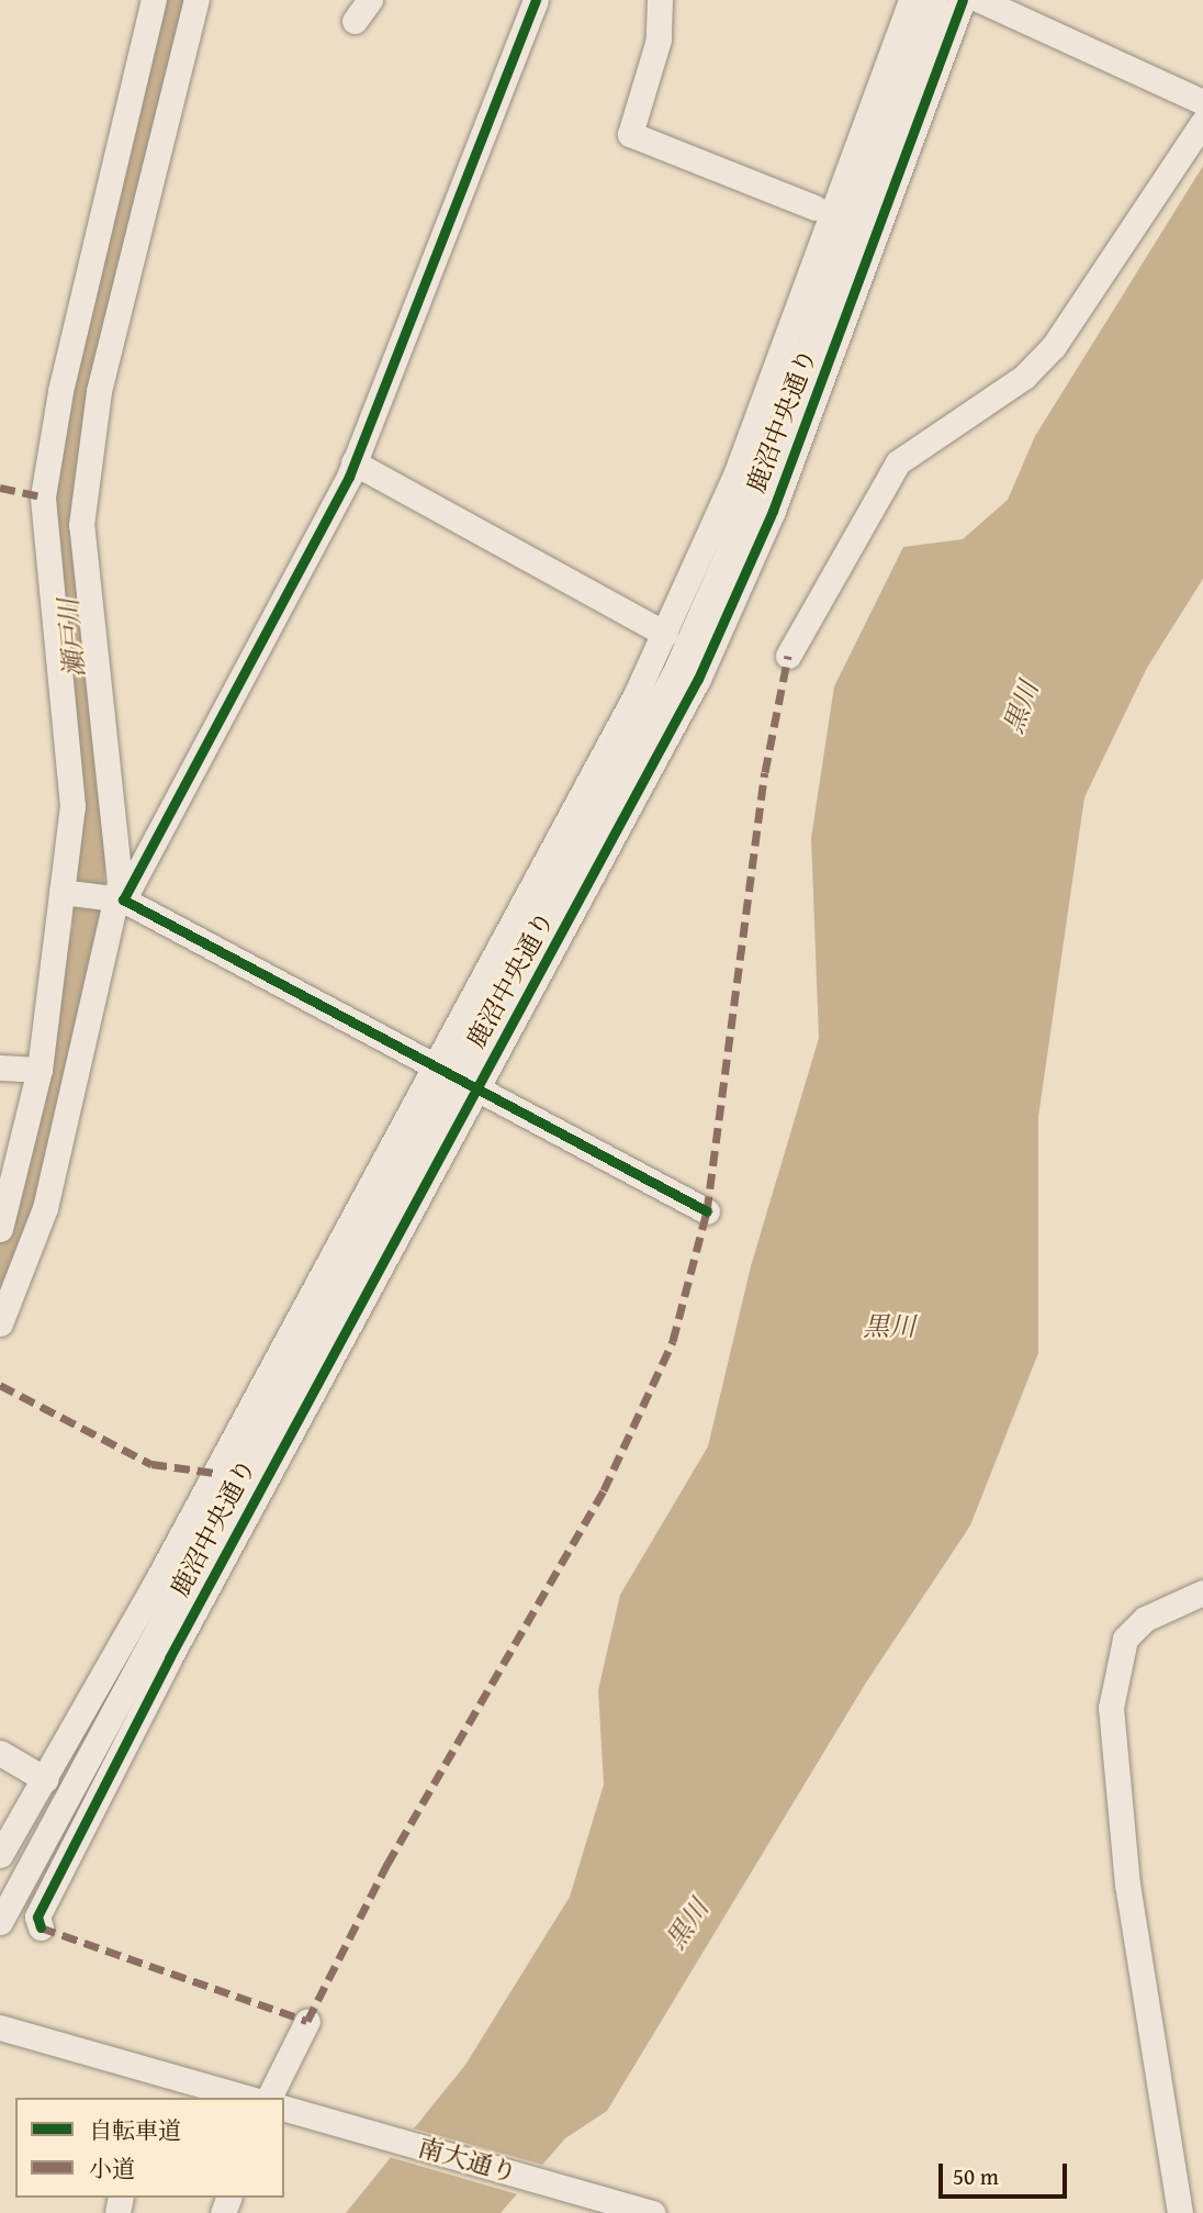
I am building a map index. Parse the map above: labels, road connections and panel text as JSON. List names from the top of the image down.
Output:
{
  "streets": {
    "street": ["鹿沼中央通り", "南大通り"]
  },
  "water": ["瀬戸川", "黒川"],
  "legend": ["自転車道", "小道"],
  "scale_bar": "50 m"
}
